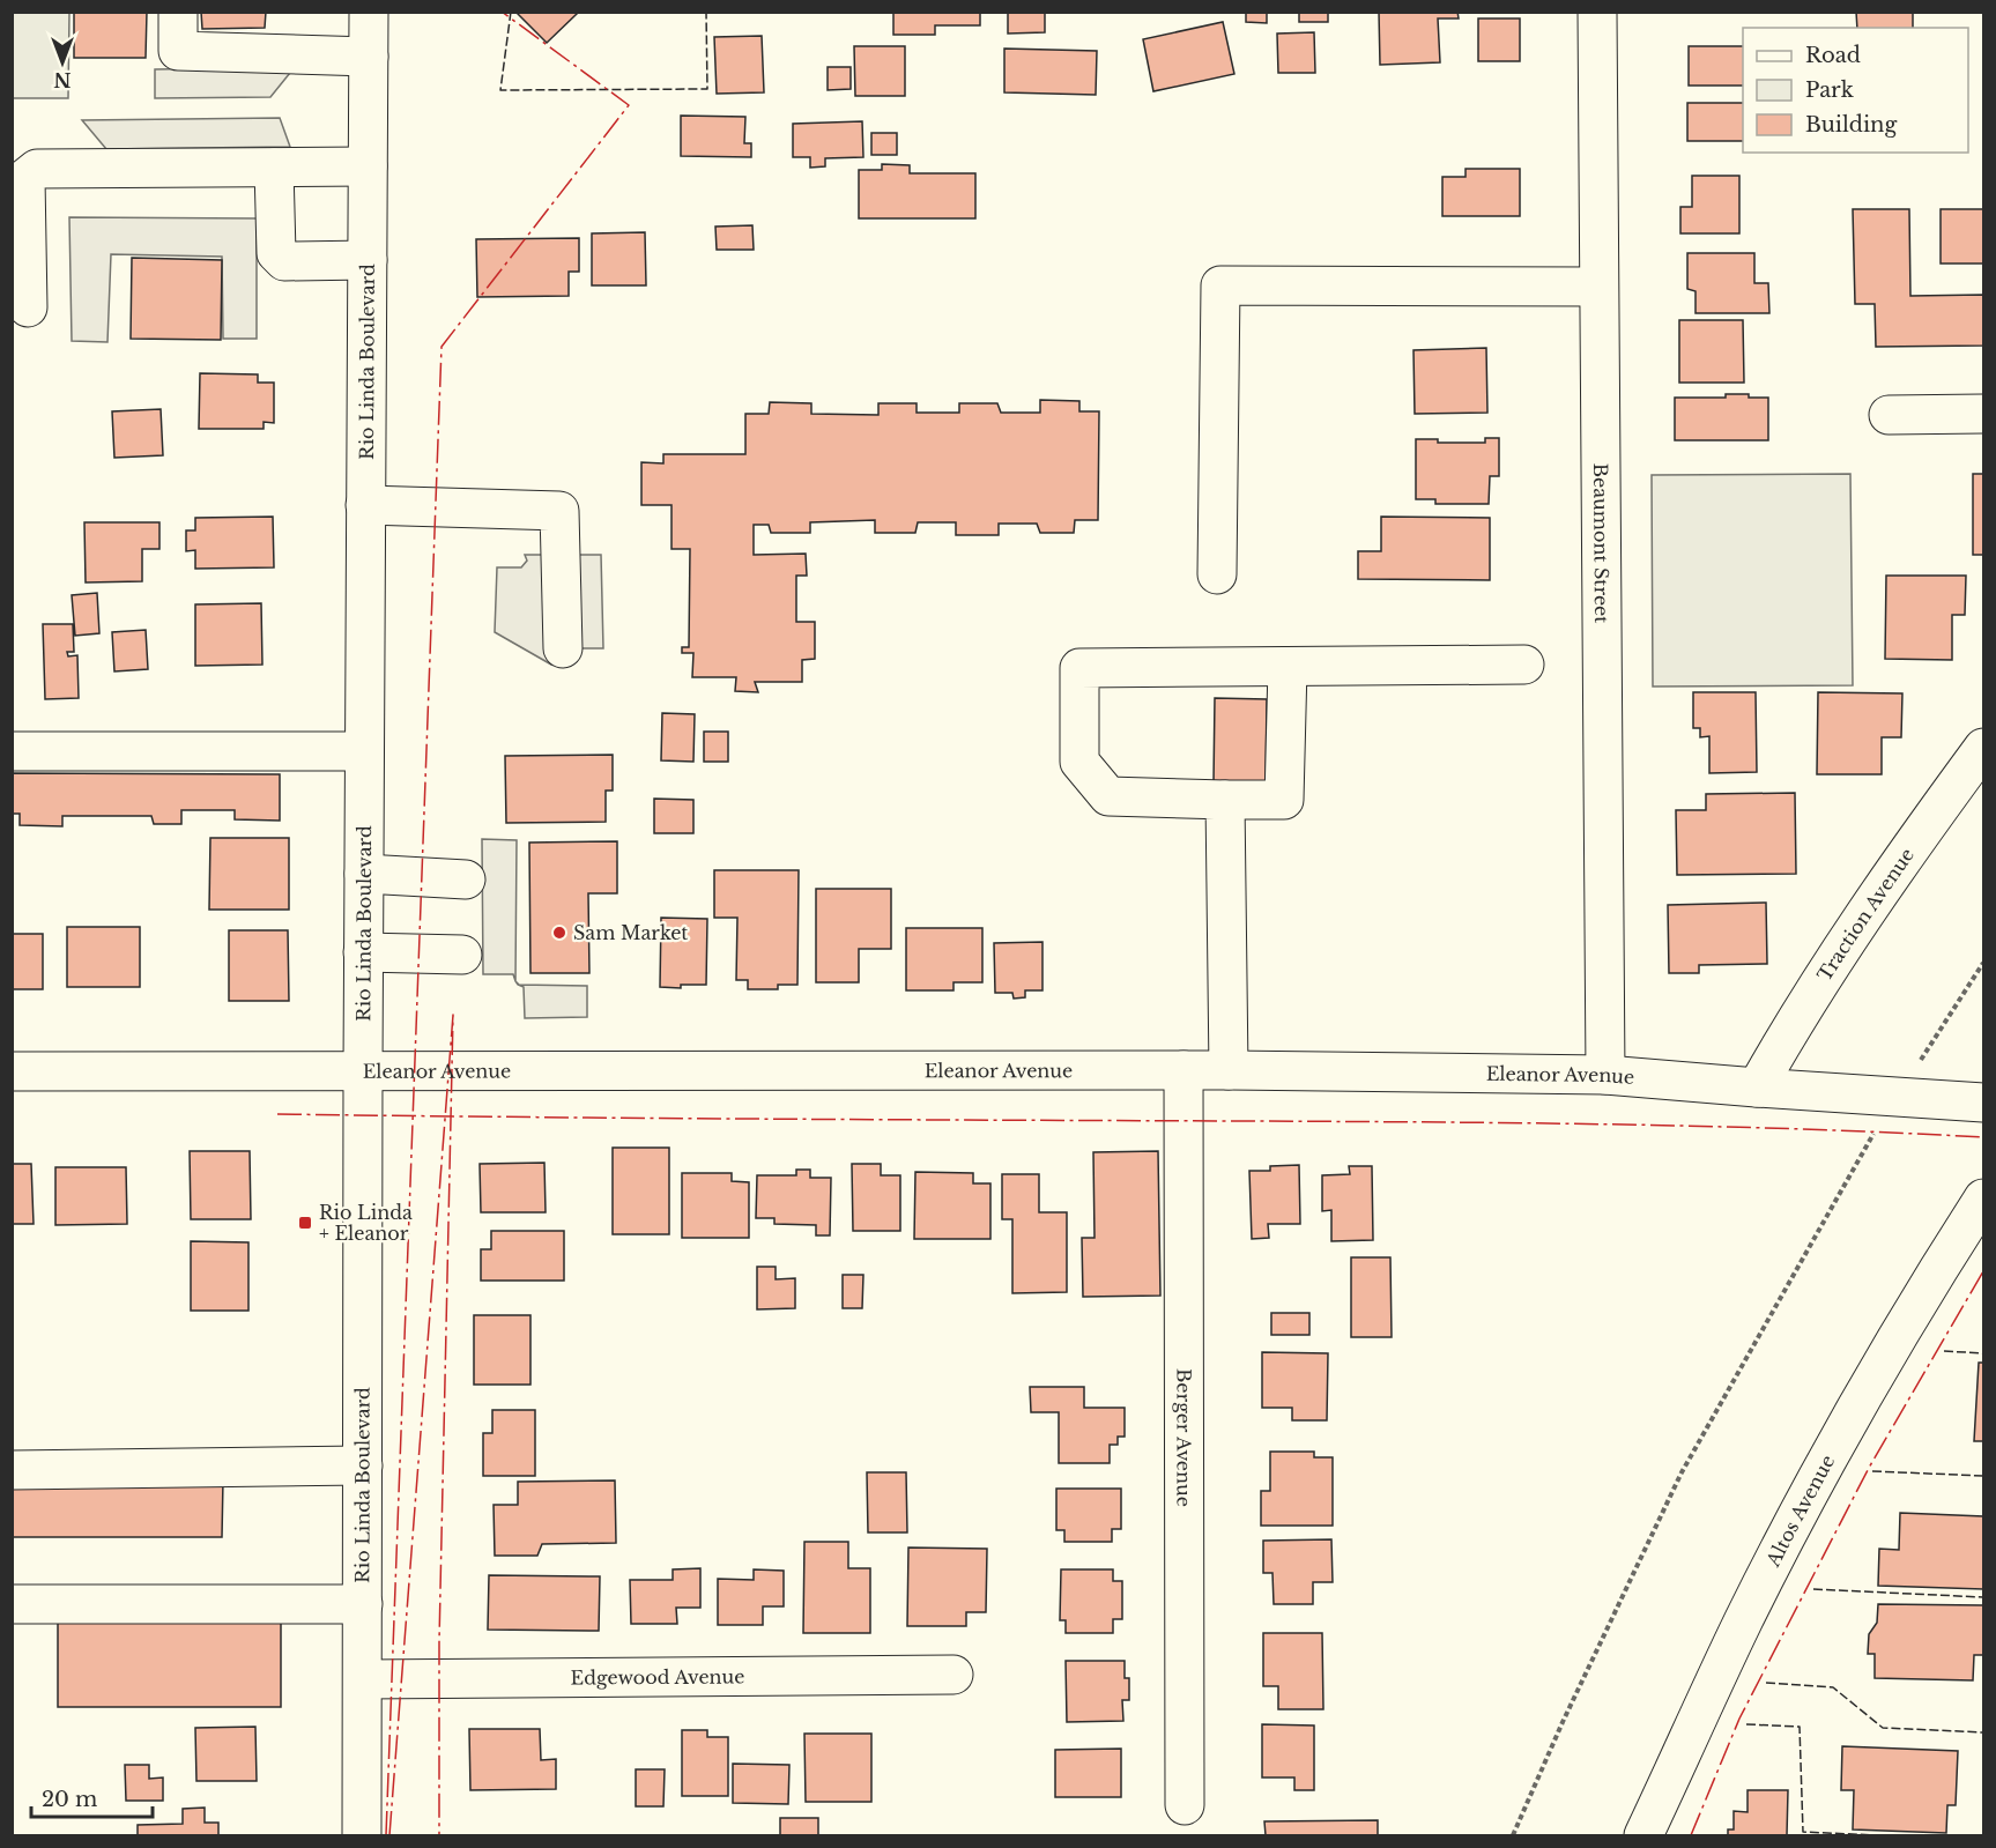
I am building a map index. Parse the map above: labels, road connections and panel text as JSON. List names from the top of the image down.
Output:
{
  "streets": {
    "street": [
      "Rio Linda Boulevard",
      "Beaumont Street",
      "Traction Avenue",
      "Eleanor Avenue",
      "Berger Avenue",
      "Altos Avenue",
      "Edgewood Avenue"
    ]
  },
  "crossings": [
    ["Rio Linda Boulevard", "Eleanor Avenue"],
    ["Rio Linda Boulevard", "Edgewood Avenue"],
    ["Beaumont Street", "Eleanor Avenue"],
    ["Traction Avenue", "Eleanor Avenue"],
    ["Eleanor Avenue", "Berger Avenue"]
  ],
  "places": {
    "other": ["Sam Market"],
    "transit": ["Rio Linda + Eleanor"]
  },
  "legend": ["Road", "Park", "Building"],
  "scale_bar": "20 m",
  "north": "bottom"
}
